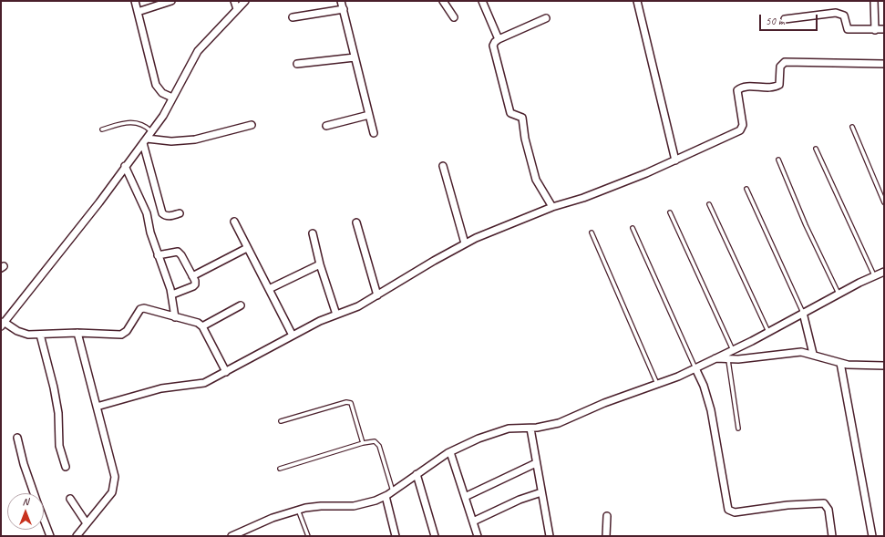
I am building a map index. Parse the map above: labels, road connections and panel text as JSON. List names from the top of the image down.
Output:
{
  "scale_bar": "50 m",
  "north": "top"
}
